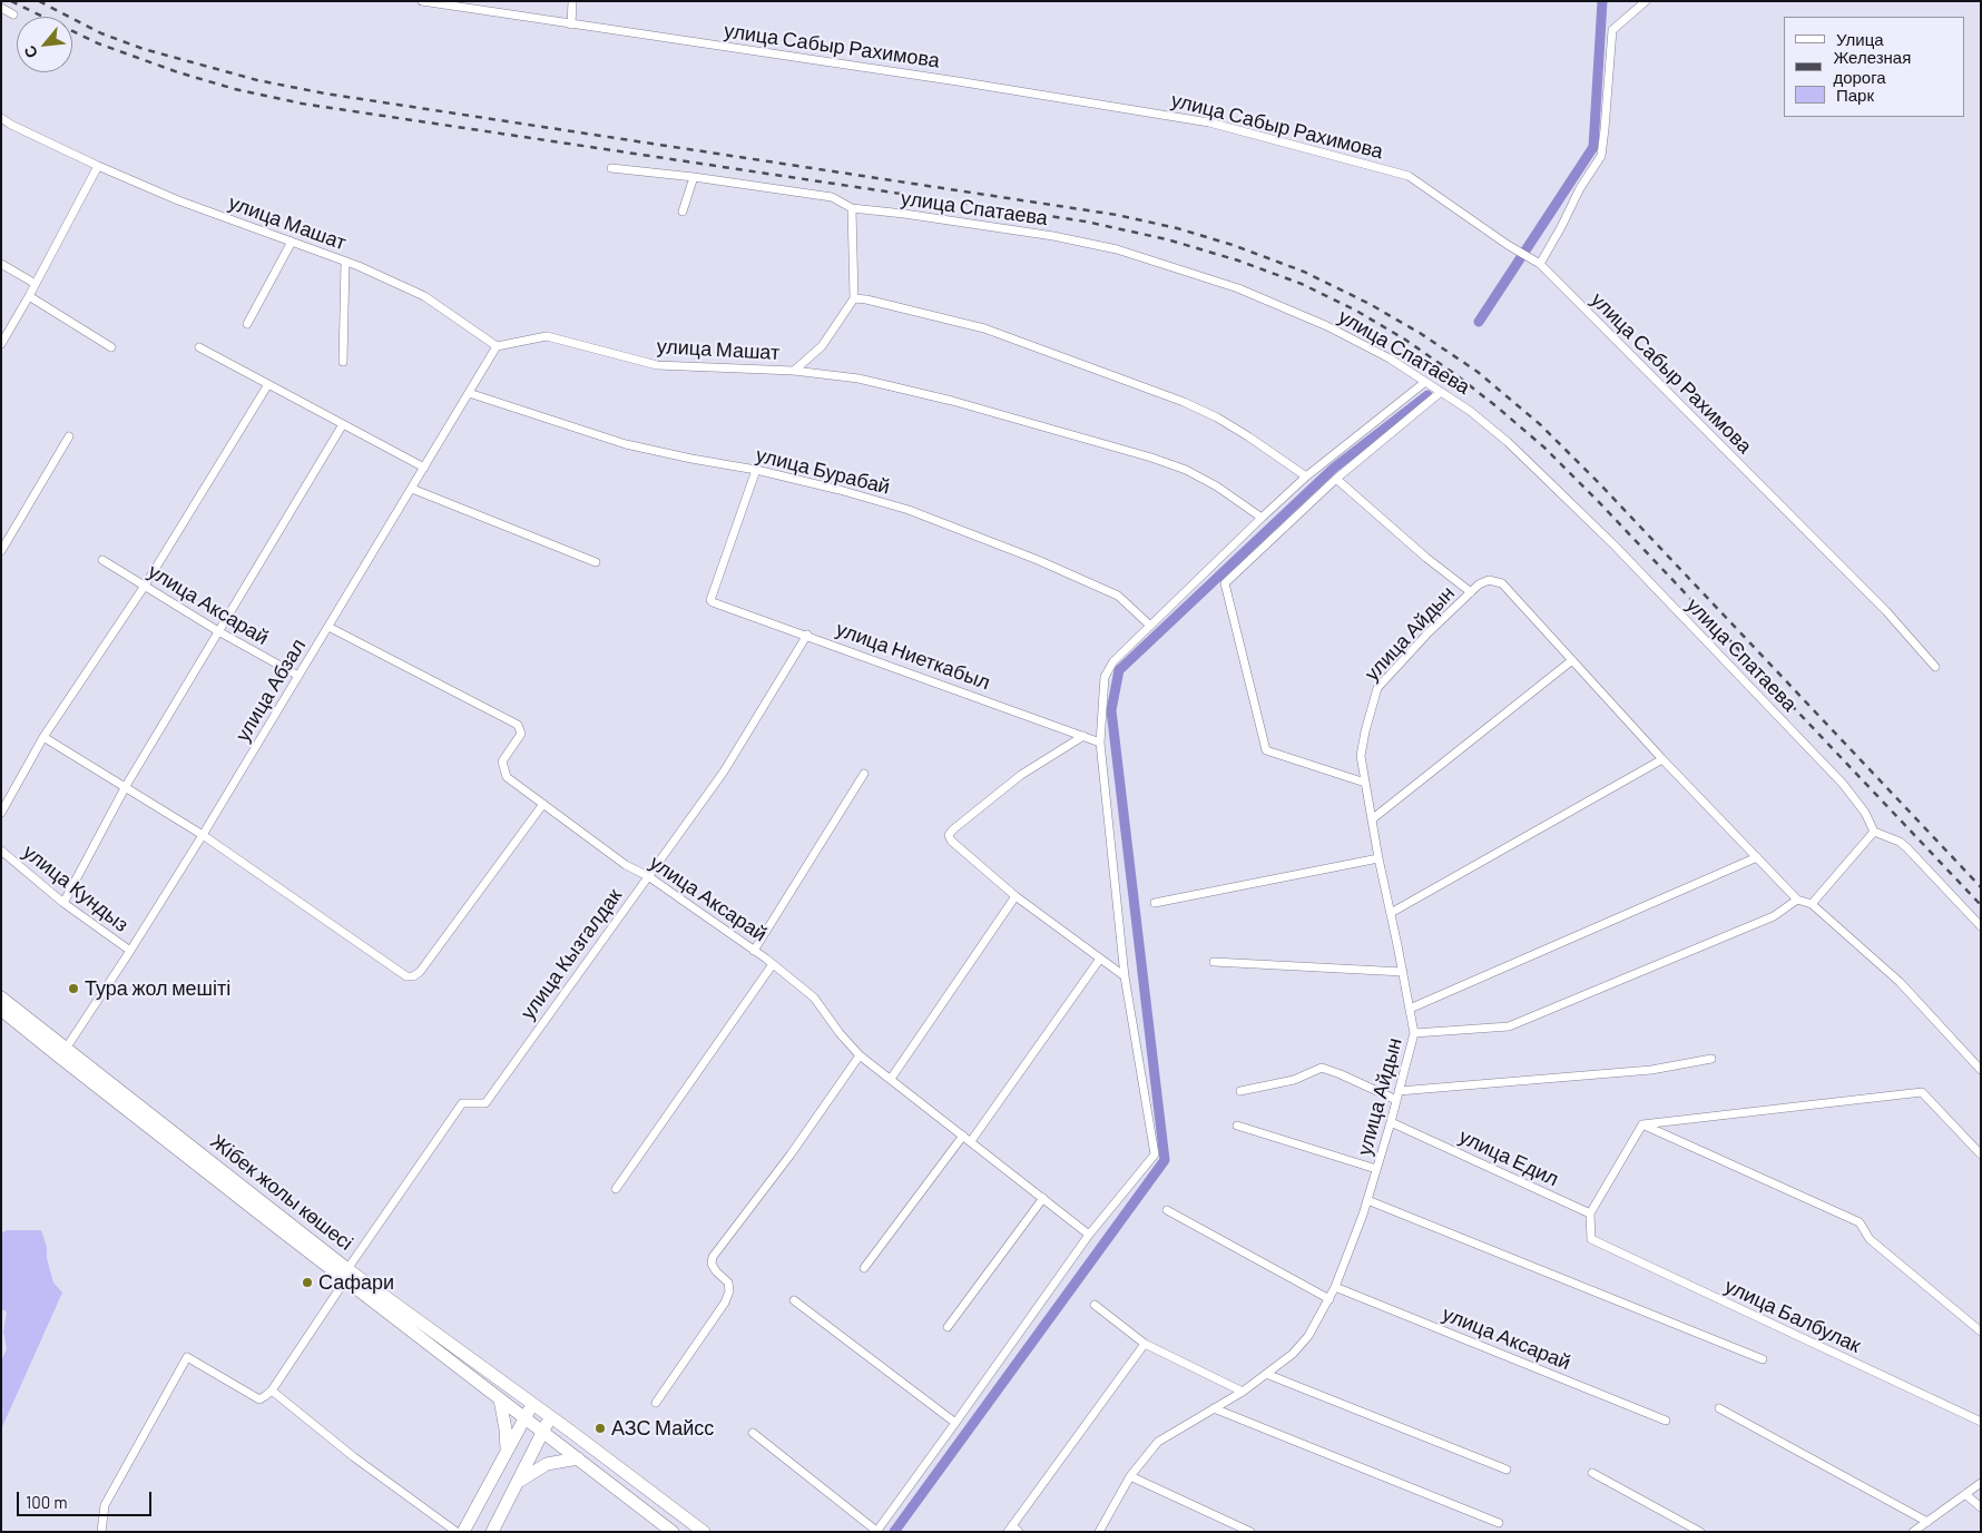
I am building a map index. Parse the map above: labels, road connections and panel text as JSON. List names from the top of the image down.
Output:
{
  "streets": {
    "main road": ["Жібек жолы көшесі"],
    "street": [
      "улица Сабыр Рахимова",
      "улица Спатаева",
      "улица Машат",
      "улица Бурабай",
      "улица Аксарай",
      "улица Айдын",
      "улица Ниеткабыл",
      "улица Абзал",
      "улица Кундыз",
      "улица Кызгалдак",
      "улица Едил",
      "улица Балбулак"
    ]
  },
  "crossings": [
    ["улица Машат", "улица Абзал"],
    ["улица Бурабай", "улица Ниеткабыл"],
    ["улица Бурабай", "улица Абзал"],
    ["улица Аксарай", "улица Айдын"],
    ["улица Аксарай", "улица Абзал"],
    ["улица Аксарай", "улица Кызгалдак"],
    ["улица Айдын", "улица Едил"],
    ["улица Ниеткабыл", "улица Кызгалдак"],
    ["улица Абзал", "улица Кундыз"],
    ["улица Абзал", "Жібек жолы көшесі"],
    ["улица Кызгалдак", "Жібек жолы көшесі"],
    ["улица Едил", "улица Балбулак"]
  ],
  "places": ["Тура жол мешіті", "Сафари", "АЗС Майсс"],
  "legend": ["Улица", "Железная дорога", "Парк"],
  "scale_bar": "100 m",
  "north": "bottom left"
}
